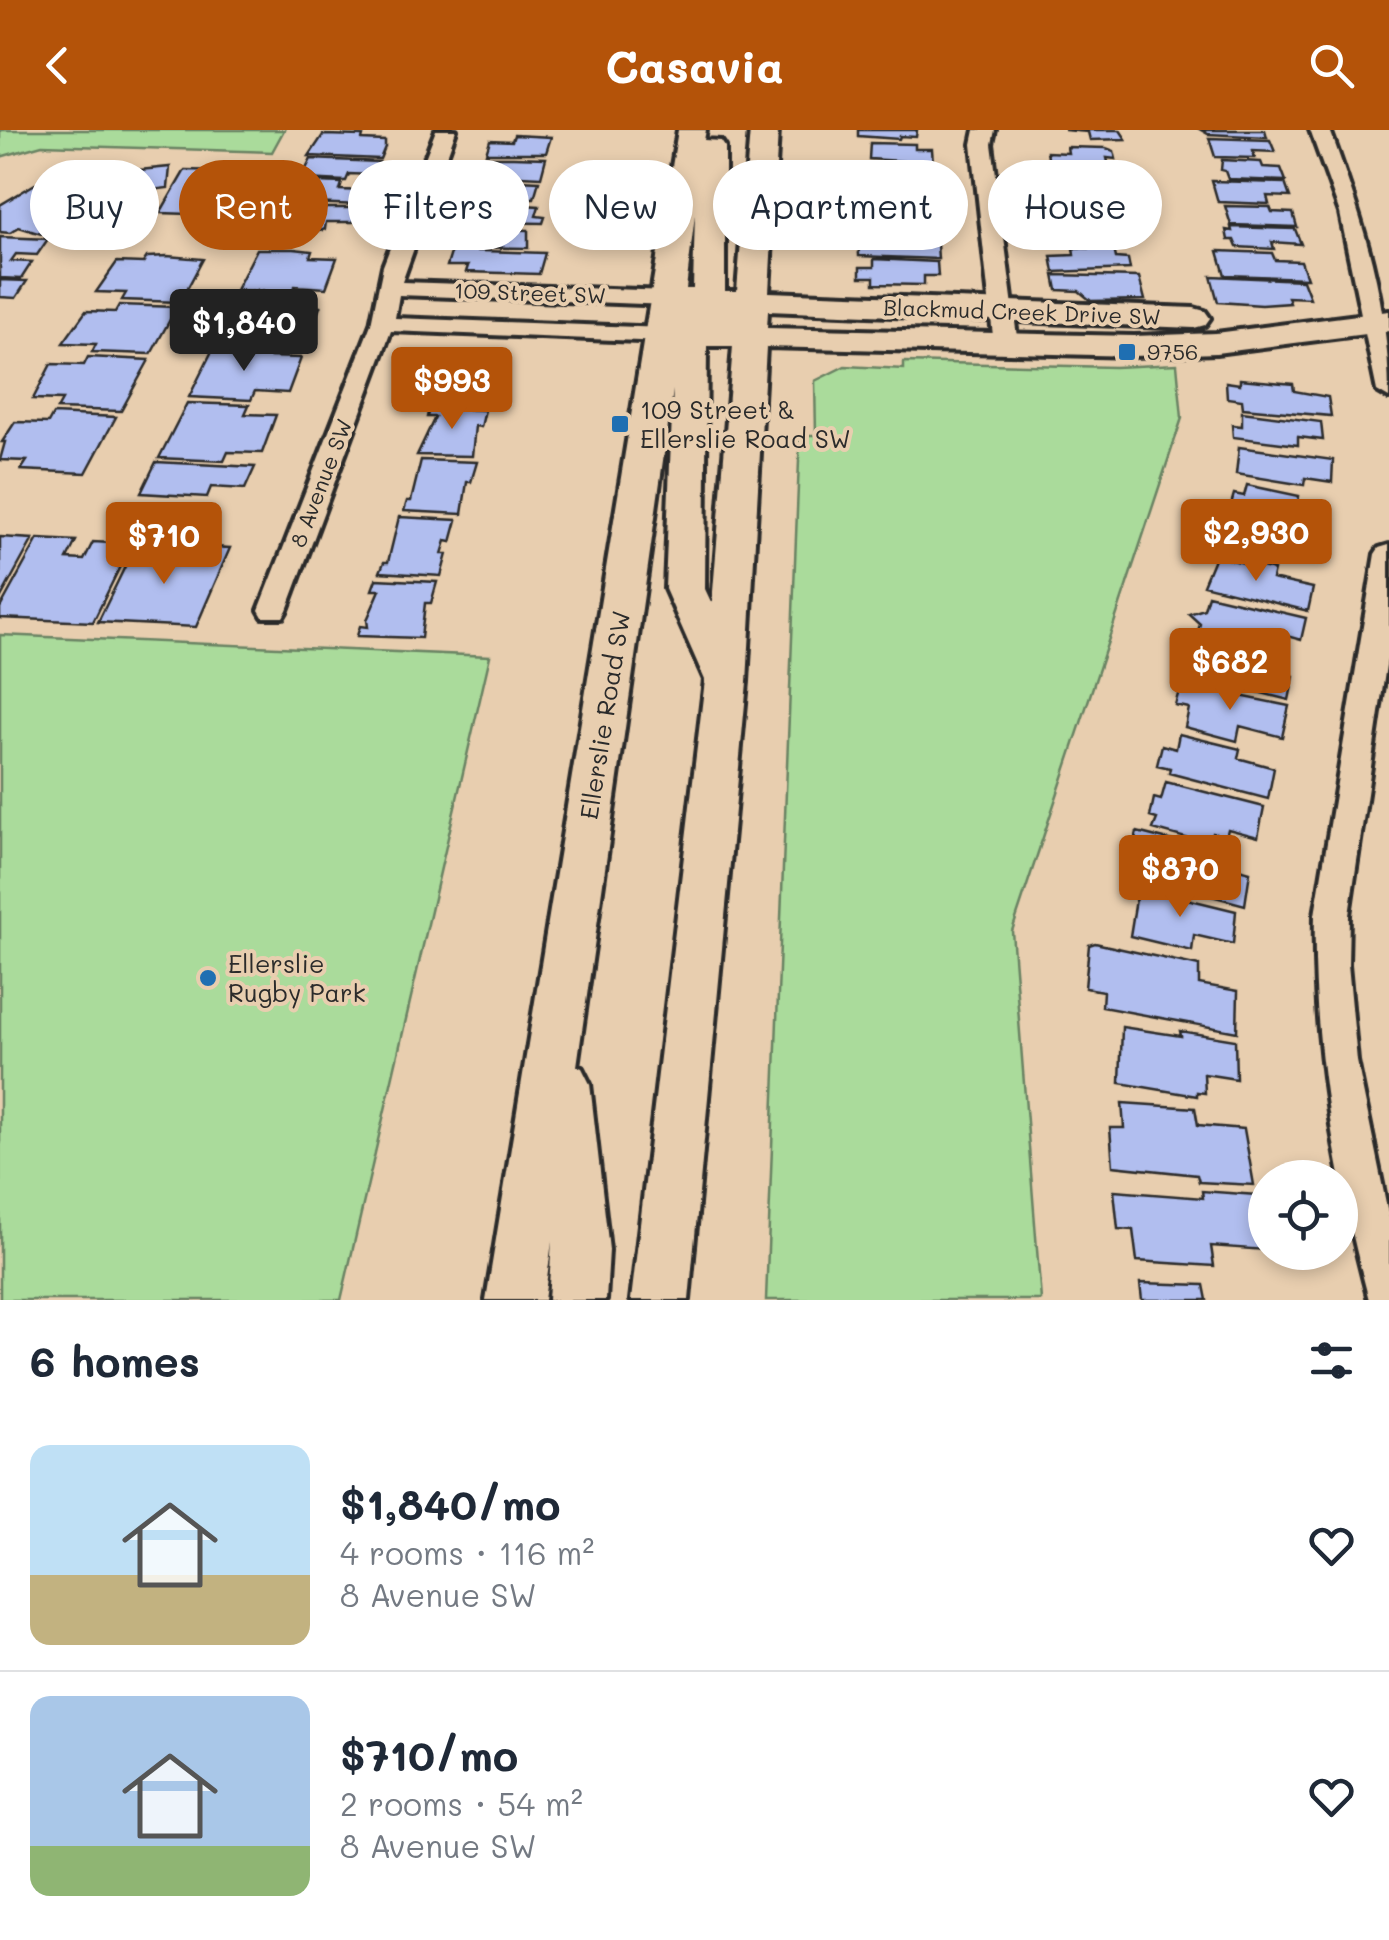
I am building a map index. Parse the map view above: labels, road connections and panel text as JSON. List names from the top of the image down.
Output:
{
  "streets": {
    "main road": ["Blackmud Creek Drive SW", "Ellerslie Road SW"],
    "street": ["109 Street SW", "8 Avenue SW"]
  },
  "crossings": [
    ["109 Street SW", "Blackmud Creek Drive SW"],
    ["109 Street SW", "8 Avenue SW"],
    ["109 Street SW", "Ellerslie Road SW"],
    ["Blackmud Creek Drive SW", "Ellerslie Road SW"]
  ],
  "places": {
    "transit": ["9756", "109 Street & Ellerslie Road SW"],
    "other": ["Ellerslie Rugby Park"]
  },
  "page": {
    "header": "Casavia",
    "chip": [
      "Buy",
      "Rent",
      "Filters",
      "New",
      "Apartment",
      "House"
    ],
    "price": [
      "$1,840",
      "$993",
      "$2,930",
      "$710",
      "$682",
      "$870"
    ],
    "heading": "6 homes",
    "list": [
      {
        "name": "$1,840/mo",
        "note": "4 rooms · 116 m² · 8 Avenue SW"
      },
      {
        "name": "$710/mo",
        "note": "2 rooms · 54 m² · 8 Avenue SW"
      }
    ]
  }
}
